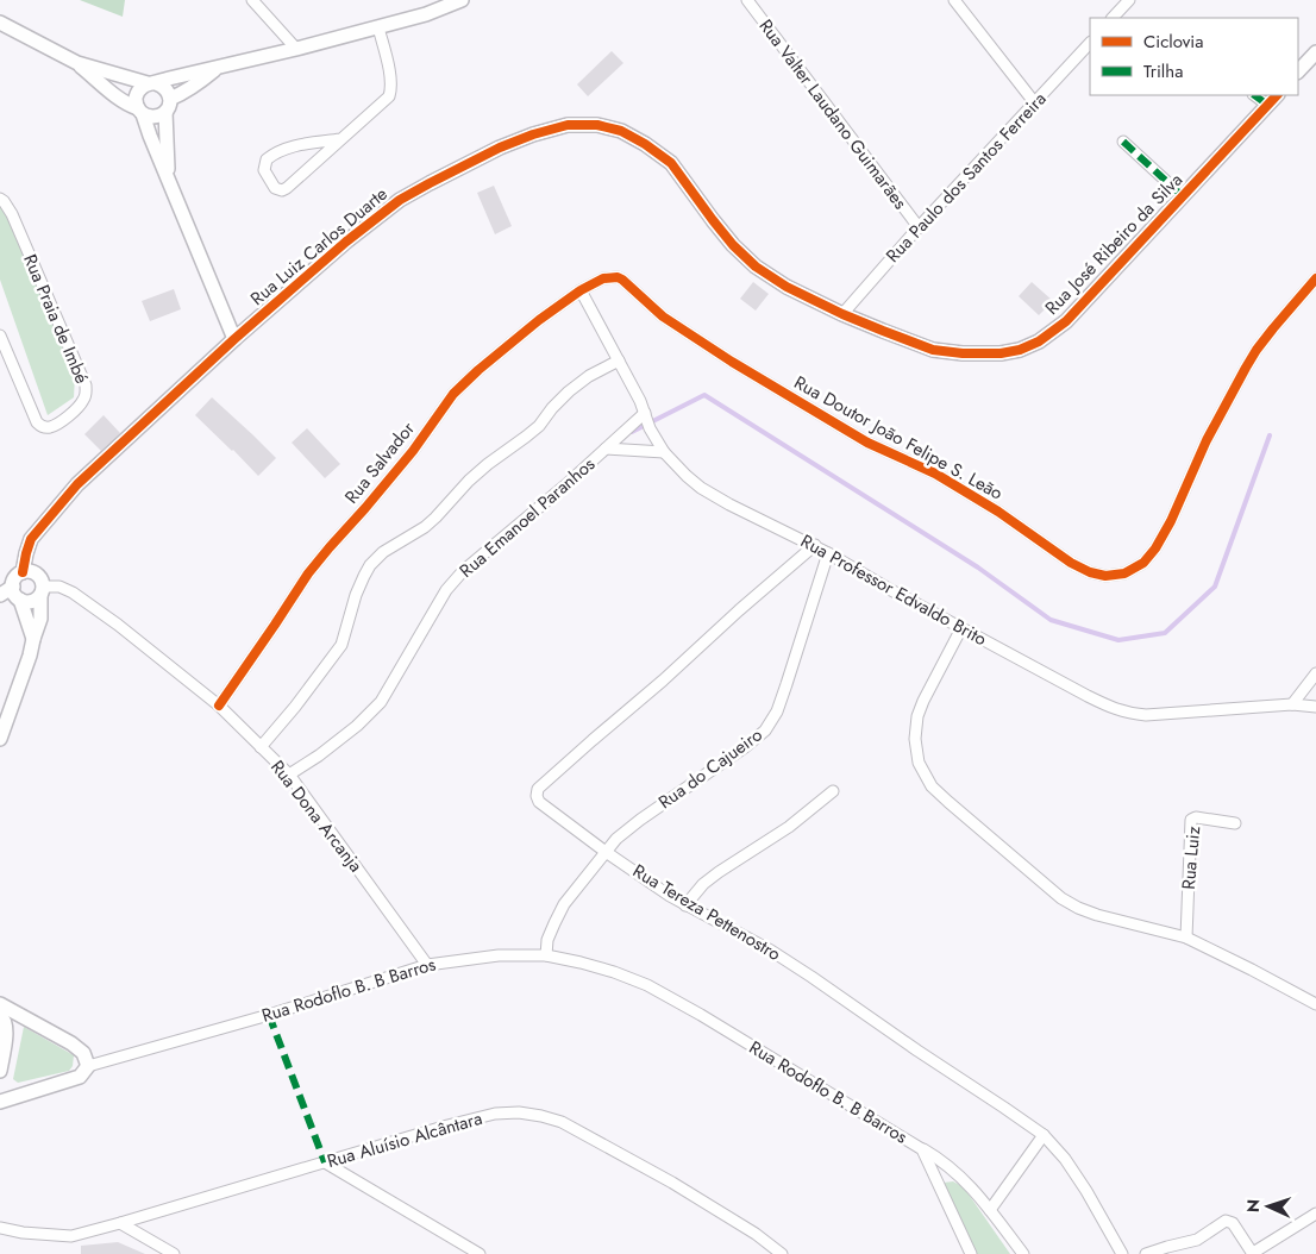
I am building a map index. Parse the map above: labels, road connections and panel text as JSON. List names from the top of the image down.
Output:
{
  "streets": {
    "street": [
      "Rua Valter Laudano Guimarães",
      "Rua Paulo dos Santos Ferreira",
      "Rua José Ribeiro da Silva",
      "Rua Luiz Carlos Duarte",
      "Rua Praia de Imbé",
      "Rua Doutor João Felipe S. Leão",
      "Rua Salvador",
      "Rua Emanoel Paranhos",
      "Rua Professor Edvaldo Brito",
      "Rua do Cajueiro",
      "Rua Dona Arcanja",
      "Rua Luiz",
      "Rua Tereza Pettenostro",
      "Rua Rodoflo B. B Barros",
      "Rua Aluísio Alcântara"
    ]
  },
  "crossings": [
    ["Rua Valter Laudano Guimarães", "Rua Paulo dos Santos Ferreira"],
    ["Rua Paulo dos Santos Ferreira", "Rua José Ribeiro da Silva"],
    ["Rua Paulo dos Santos Ferreira", "Rua Luiz Carlos Duarte"],
    ["Rua José Ribeiro da Silva", "Rua Luiz Carlos Duarte"],
    ["Rua Luiz Carlos Duarte", "Rua Dona Arcanja"],
    ["Rua Doutor João Felipe S. Leão", "Rua Salvador"],
    ["Rua Salvador", "Rua Professor Edvaldo Brito"],
    ["Rua Salvador", "Rua Dona Arcanja"],
    ["Rua Emanoel Paranhos", "Rua Professor Edvaldo Brito"],
    ["Rua Emanoel Paranhos", "Rua Dona Arcanja"],
    ["Rua Professor Edvaldo Brito", "Rua do Cajueiro"],
    ["Rua Professor Edvaldo Brito", "Rua Tereza Pettenostro"],
    ["Rua do Cajueiro", "Rua Tereza Pettenostro"],
    ["Rua do Cajueiro", "Rua Rodoflo B. B Barros"],
    ["Rua Dona Arcanja", "Rua Rodoflo B. B Barros"]
  ],
  "legend": ["Ciclovia", "Trilha"],
  "north": "left"
}
